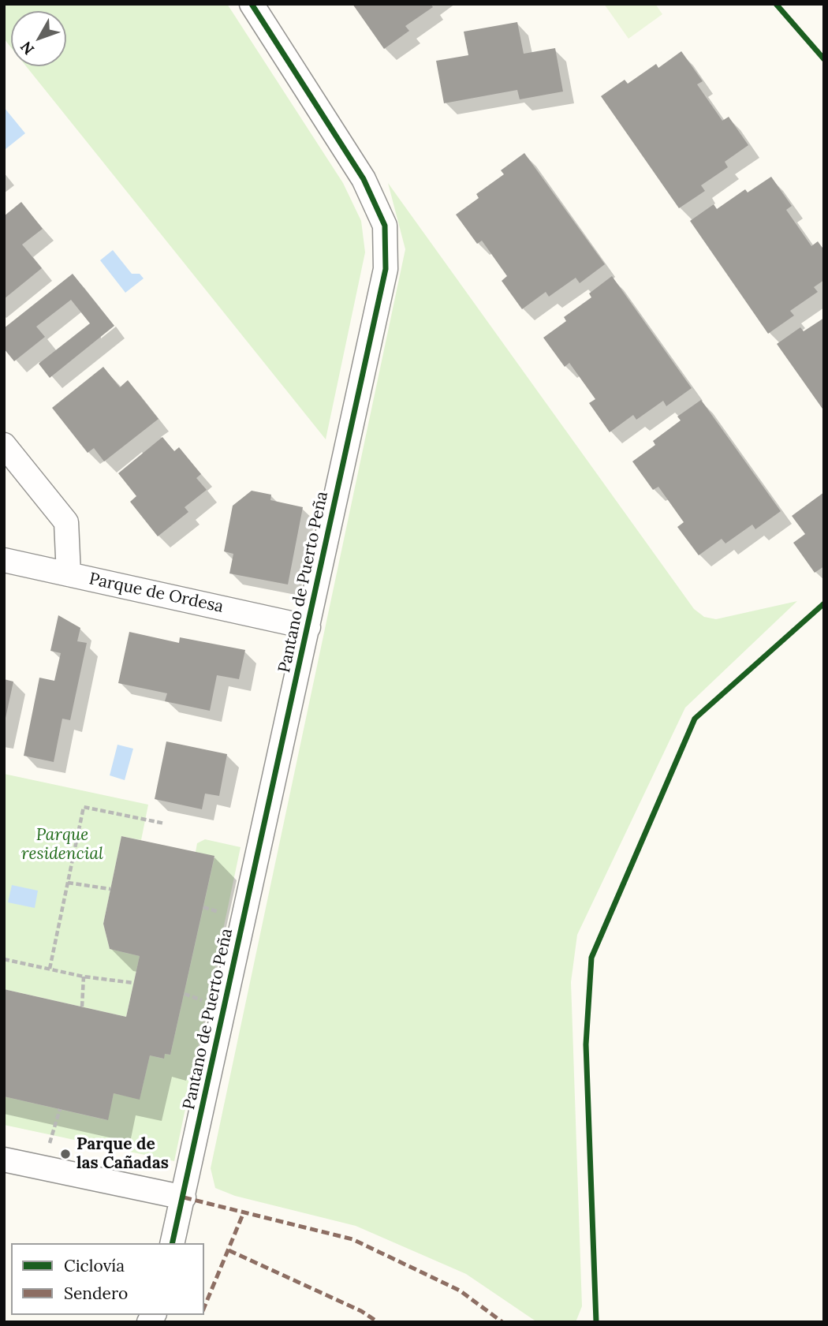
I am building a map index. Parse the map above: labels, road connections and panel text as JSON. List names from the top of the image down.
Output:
{
  "streets": {
    "street": ["Pantano de Puerto Peña", "Parque de Ordesa"]
  },
  "crossings": [
    ["Pantano de Puerto Peña", "Parque de Ordesa"]
  ],
  "parks": ["Parque residencial"],
  "places": ["Parque de las Cañadas"],
  "legend": ["Ciclovía", "Sendero"],
  "north": "bottom left"
}
